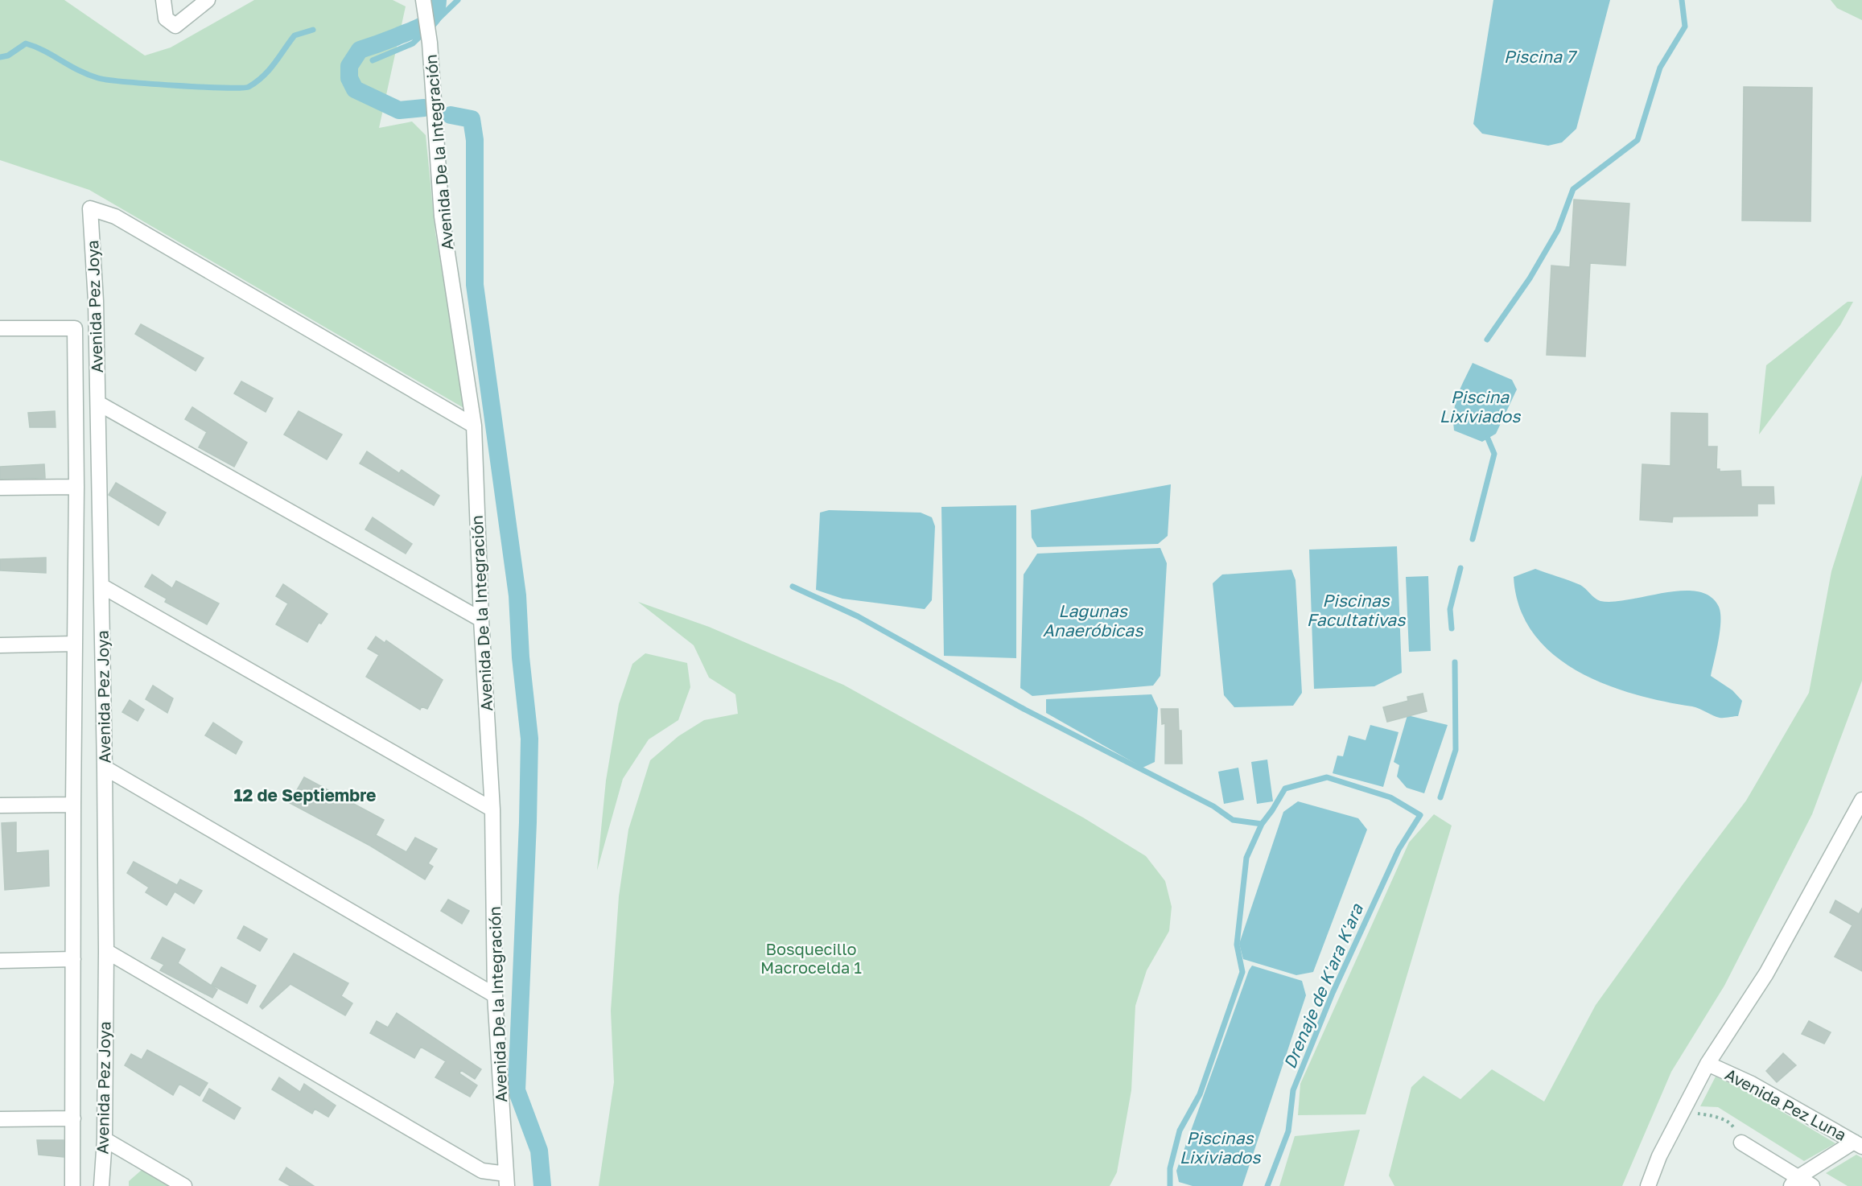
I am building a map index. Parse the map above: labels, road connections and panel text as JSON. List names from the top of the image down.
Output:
{
  "streets": {
    "street": ["Avenida De la Integración", "Avenida Pez Joya", "Avenida Pez Luna"]
  },
  "crossings": [
    ["Avenida De la Integración", "Avenida Pez Joya"]
  ],
  "districts": ["12 de Septiembre"],
  "water": [
    "Piscina 7",
    "Piscina Lixiviados",
    "Piscinas Facultativas",
    "Lagunas Anaeróbicas",
    "Drenaje de K'ara K'ara",
    "Piscinas Lixiviados"
  ],
  "parks": ["Bosquecillo Macrocelda 1"]
}
